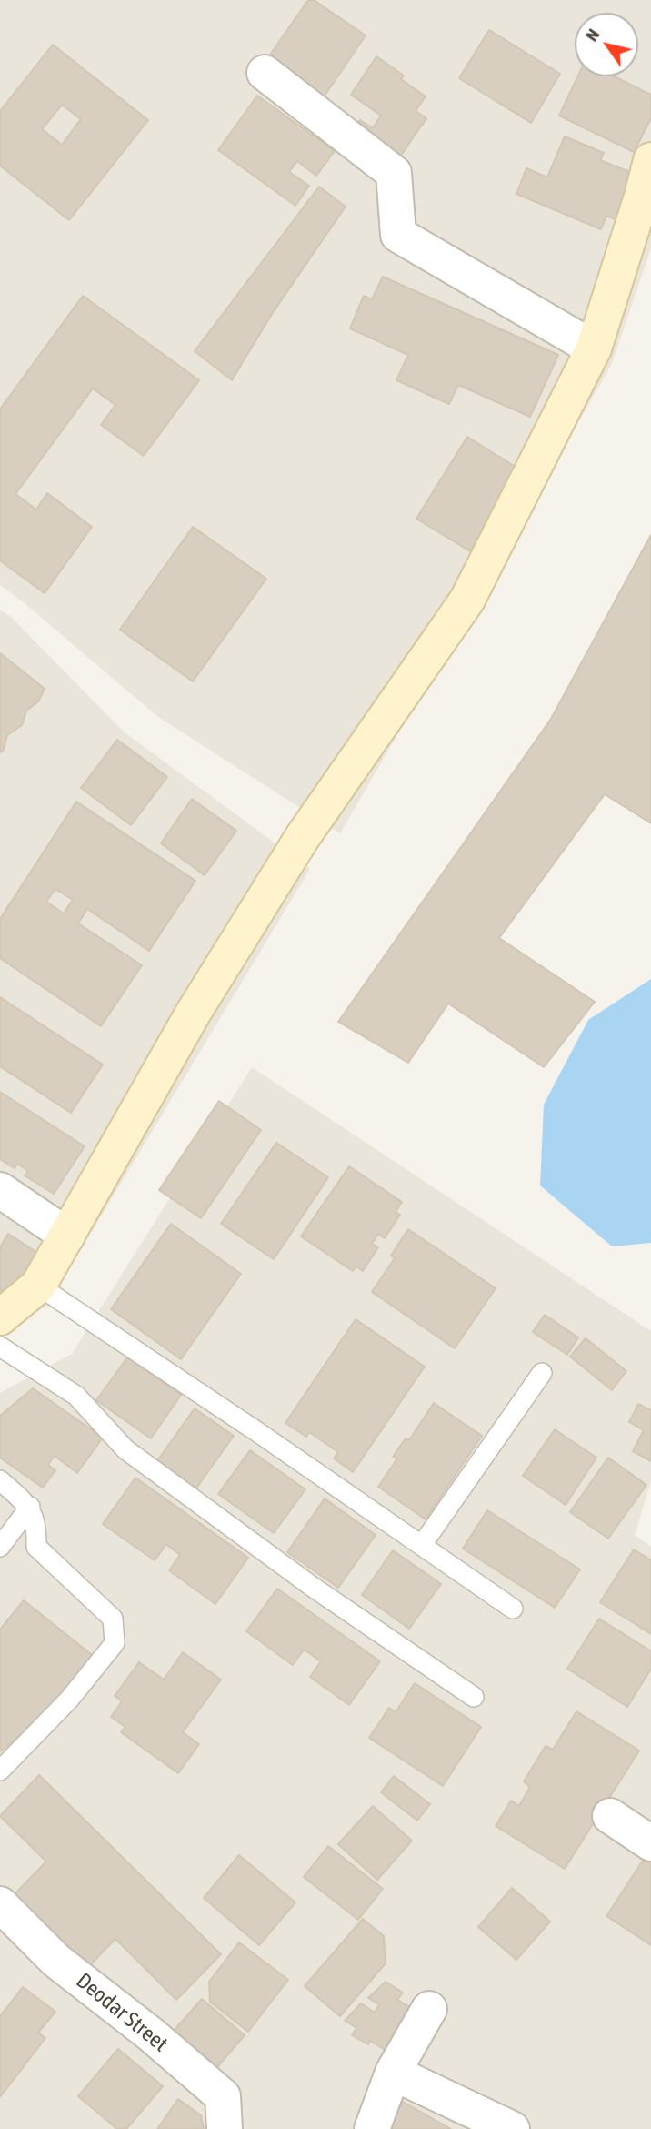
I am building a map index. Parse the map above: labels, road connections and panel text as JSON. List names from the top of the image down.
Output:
{
  "streets": {
    "street": ["Deodar Street"]
  },
  "north": "top left"
}
